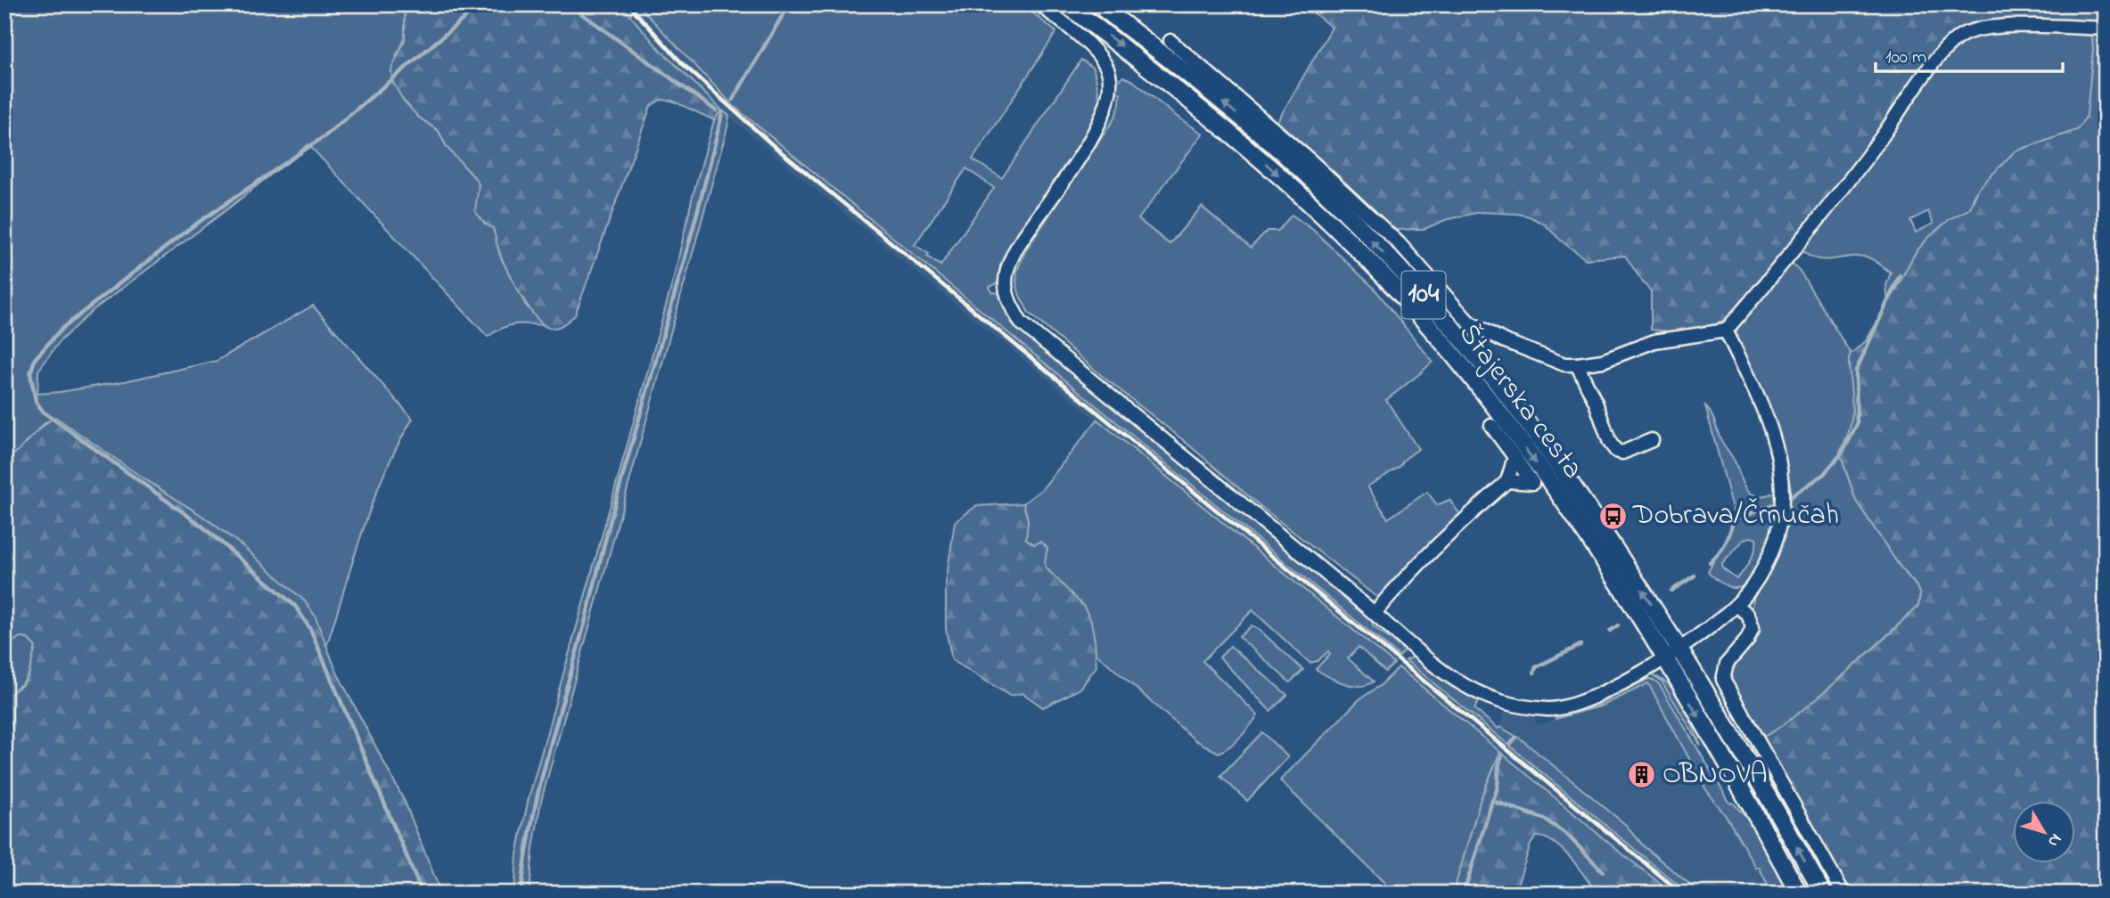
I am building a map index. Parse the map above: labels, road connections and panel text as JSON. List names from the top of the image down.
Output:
{
  "streets": {
    "main road": ["104", "Štajerska cesta"]
  },
  "places": {
    "bus stop": ["Dobrava/Črnučah"],
    "building": ["OBNOVA"]
  },
  "scale_bar": "100 m",
  "north": "bottom right"
}
